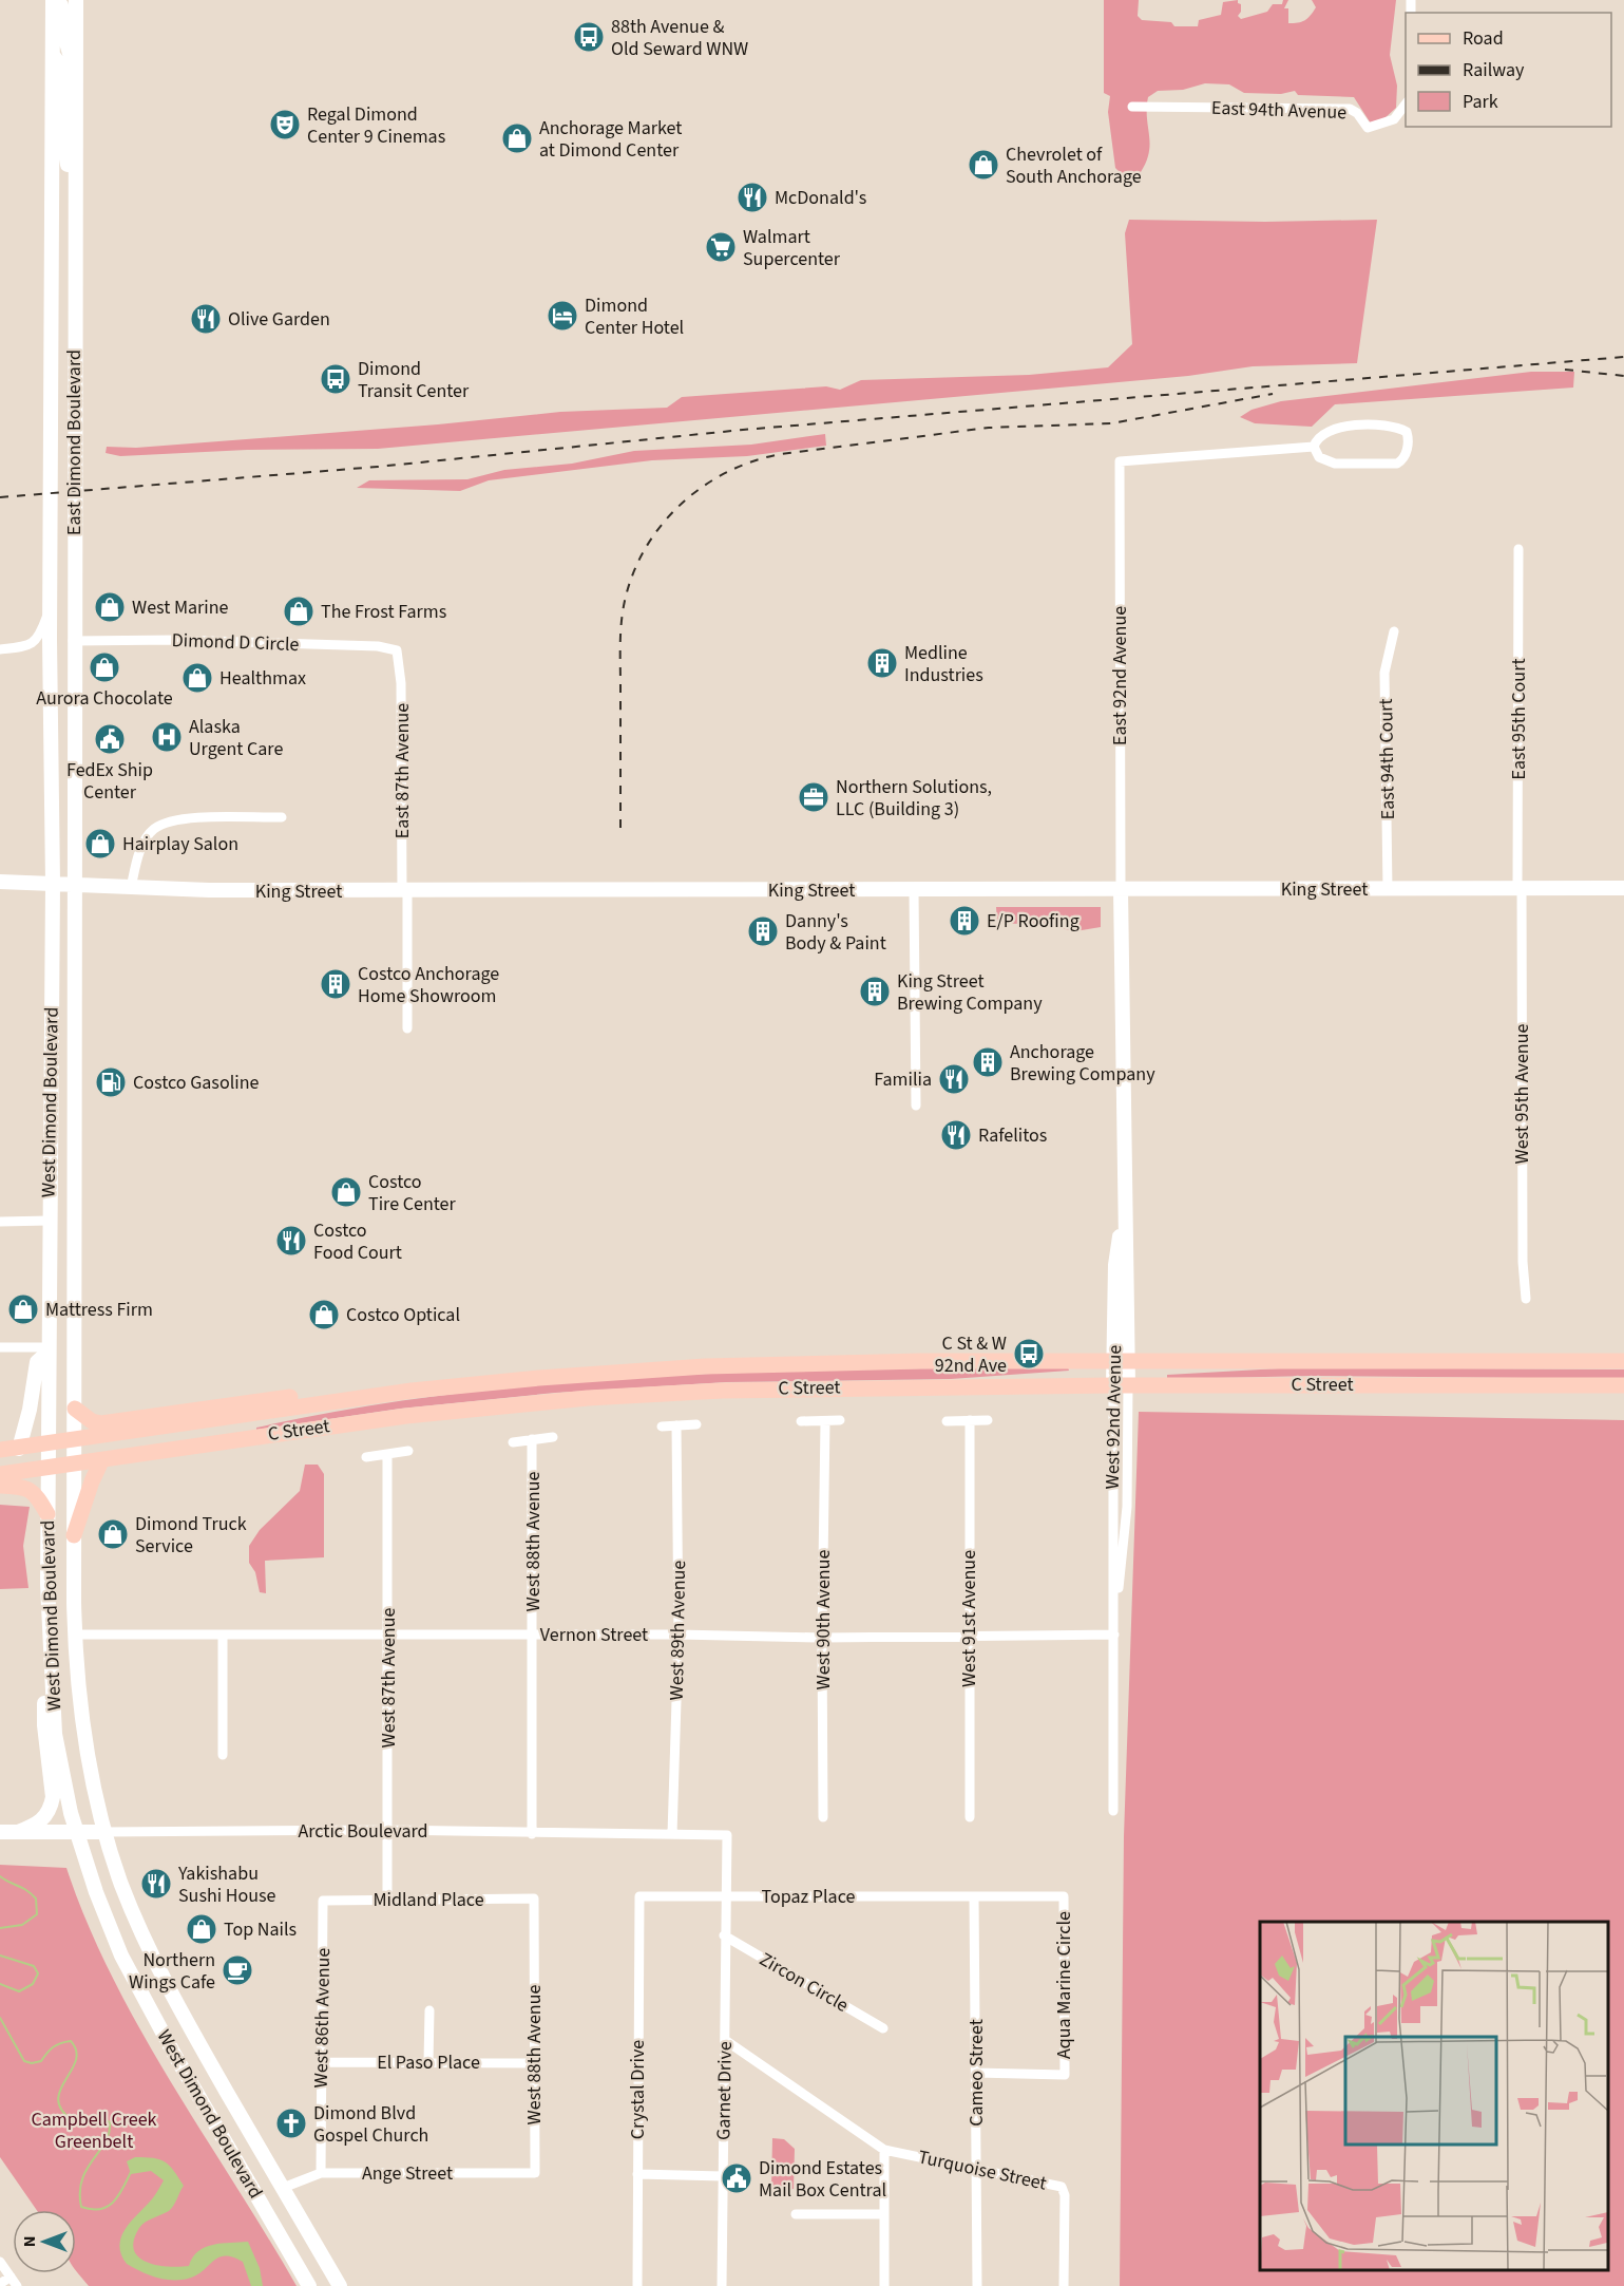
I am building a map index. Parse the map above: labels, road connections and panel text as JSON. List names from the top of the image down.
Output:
{
  "streets": {
    "main road": [
      "East Dimond Boulevard",
      "King Street",
      "West Dimond Boulevard",
      "C Street",
      "West 92nd Avenue",
      "Arctic Boulevard"
    ],
    "street": [
      "East 94th Avenue",
      "Dimond D Circle",
      "East 92nd Avenue",
      "East 95th Court",
      "East 94th Court",
      "East 87th Avenue",
      "West 95th Avenue",
      "West 88th Avenue",
      "West 91st Avenue",
      "West 90th Avenue",
      "West 89th Avenue",
      "Vernon Street",
      "West 87th Avenue",
      "Topaz Place",
      "Midland Place",
      "Zircon Circle",
      "Aqua Marine Circle",
      "West 86th Avenue",
      "El Paso Place",
      "Cameo Street",
      "Crystal Drive",
      "Garnet Drive",
      "Turquoise Street",
      "Ange Street"
    ]
  },
  "crossings": [
    ["East Dimond Boulevard", "Dimond D Circle"],
    ["East Dimond Boulevard", "King Street"],
    ["East Dimond Boulevard", "West Dimond Boulevard"],
    ["Dimond D Circle", "East 87th Avenue"],
    ["East 92nd Avenue", "King Street"],
    ["East 92nd Avenue", "West 92nd Avenue"],
    ["East 95th Court", "King Street"],
    ["East 95th Court", "West 95th Avenue"],
    ["East 94th Court", "King Street"],
    ["East 87th Avenue", "King Street"],
    ["King Street", "West 95th Avenue"],
    ["King Street", "West Dimond Boulevard"],
    ["King Street", "West 92nd Avenue"],
    ["West Dimond Boulevard", "C Street"],
    ["West Dimond Boulevard", "Vernon Street"],
    ["West Dimond Boulevard", "Arctic Boulevard"],
    ["West Dimond Boulevard", "Ange Street"],
    ["C Street", "West 92nd Avenue"],
    ["West 92nd Avenue", "Vernon Street"],
    ["West 88th Avenue", "Vernon Street"],
    ["West 88th Avenue", "Arctic Boulevard"],
    ["West 88th Avenue", "Midland Place"],
    ["West 88th Avenue", "El Paso Place"],
    ["West 88th Avenue", "Ange Street"],
    ["West 91st Avenue", "Vernon Street"],
    ["West 90th Avenue", "Vernon Street"],
    ["West 89th Avenue", "Vernon Street"],
    ["West 89th Avenue", "Arctic Boulevard"],
    ["Vernon Street", "West 87th Avenue"],
    ["West 87th Avenue", "Arctic Boulevard"],
    ["West 87th Avenue", "Midland Place"],
    ["Arctic Boulevard", "Garnet Drive"],
    ["Topaz Place", "Aqua Marine Circle"],
    ["Topaz Place", "Cameo Street"],
    ["Topaz Place", "Crystal Drive"],
    ["Topaz Place", "Garnet Drive"],
    ["Midland Place", "West 86th Avenue"],
    ["Zircon Circle", "Garnet Drive"],
    ["Aqua Marine Circle", "Cameo Street"],
    ["West 86th Avenue", "El Paso Place"],
    ["West 86th Avenue", "Ange Street"],
    ["Cameo Street", "Turquoise Street"],
    ["Garnet Drive", "Turquoise Street"]
  ],
  "parks": ["Campbell Creek Greenbelt"],
  "places": {
    "bus stop": ["88th Avenue & Old Seward WNW", "Dimond Transit Center", "C St & W 92nd Ave"],
    "theatre": ["Regal Dimond Center 9 Cinemas"],
    "shop": [
      "Anchorage Market at Dimond Center",
      "Chevrolet of South Anchorage",
      "West Marine",
      "The Frost Farms",
      "Aurora Chocolate",
      "Healthmax",
      "Hairplay Salon",
      "Costco Tire Center",
      "Mattress Firm",
      "Costco Optical",
      "Dimond Truck Service",
      "Top Nails"
    ],
    "restaurant": [
      "McDonald's",
      "Olive Garden",
      "Familia",
      "Rafelitos",
      "Costco Food Court",
      "Yakishabu Sushi House"
    ],
    "supermarket": ["Walmart Supercenter"],
    "hotel": ["Dimond Center Hotel"],
    "building": [
      "Medline Industries",
      "E/P Roofing",
      "Danny's Body & Paint",
      "Costco Anchorage Home Showroom",
      "King Street Brewing Company",
      "Anchorage Brewing Company"
    ],
    "hospital": ["Alaska Urgent Care"],
    "public building": ["FedEx Ship Center", "Dimond Estates Mail Box Central"],
    "office": ["Northern Solutions, LLC (Building 3)"],
    "fuel station": ["Costco Gasoline"],
    "cafe": ["Northern Wings Cafe"],
    "church": ["Dimond Blvd Gospel Church"]
  },
  "legend": ["Road", "Railway", "Park"],
  "north": "left"
}
